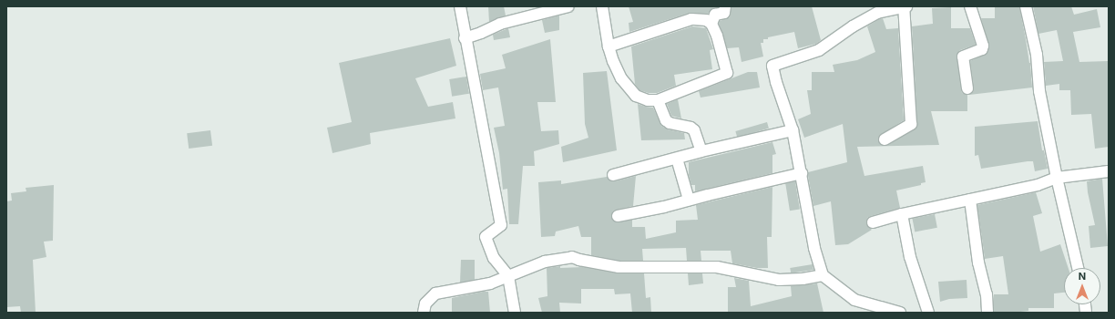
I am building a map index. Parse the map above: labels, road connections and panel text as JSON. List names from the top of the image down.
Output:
{
  "north": "top"
}
